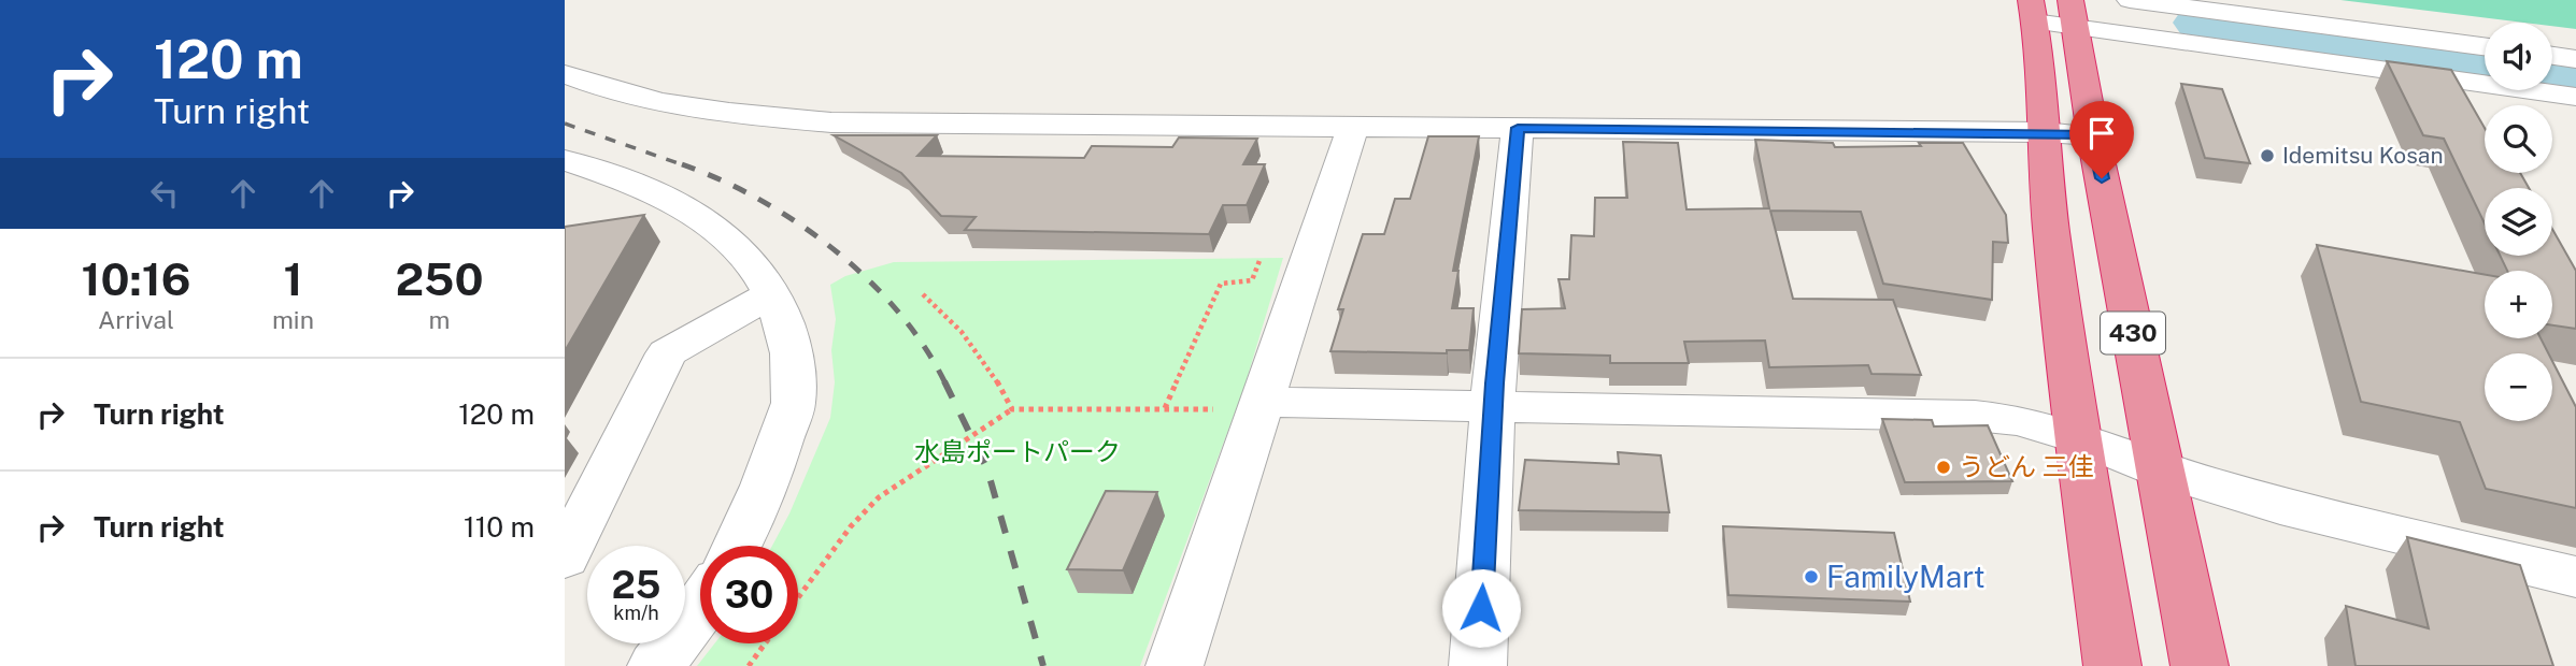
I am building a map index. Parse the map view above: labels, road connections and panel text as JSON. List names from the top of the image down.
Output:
{
  "streets": {
    "highway": ["430"]
  },
  "parks": ["水島ポートパーク"],
  "places": ["Idemitsu Kosan", "うどん 三佳", "FamilyMart"],
  "page": {
    "turn": ["120 m", "Turn right"],
    "map_buttons": ["+", "−"],
    "eta": [
      "10:16",
      "Arrival",
      "1",
      "min",
      "250",
      "m"
    ],
    "list": [
      {
        "name": "Turn right",
        "value": "120 m"
      },
      {
        "name": "Turn right",
        "value": "110 m"
      }
    ],
    "speed": "25 km/h",
    "limit": "30"
  }
}
